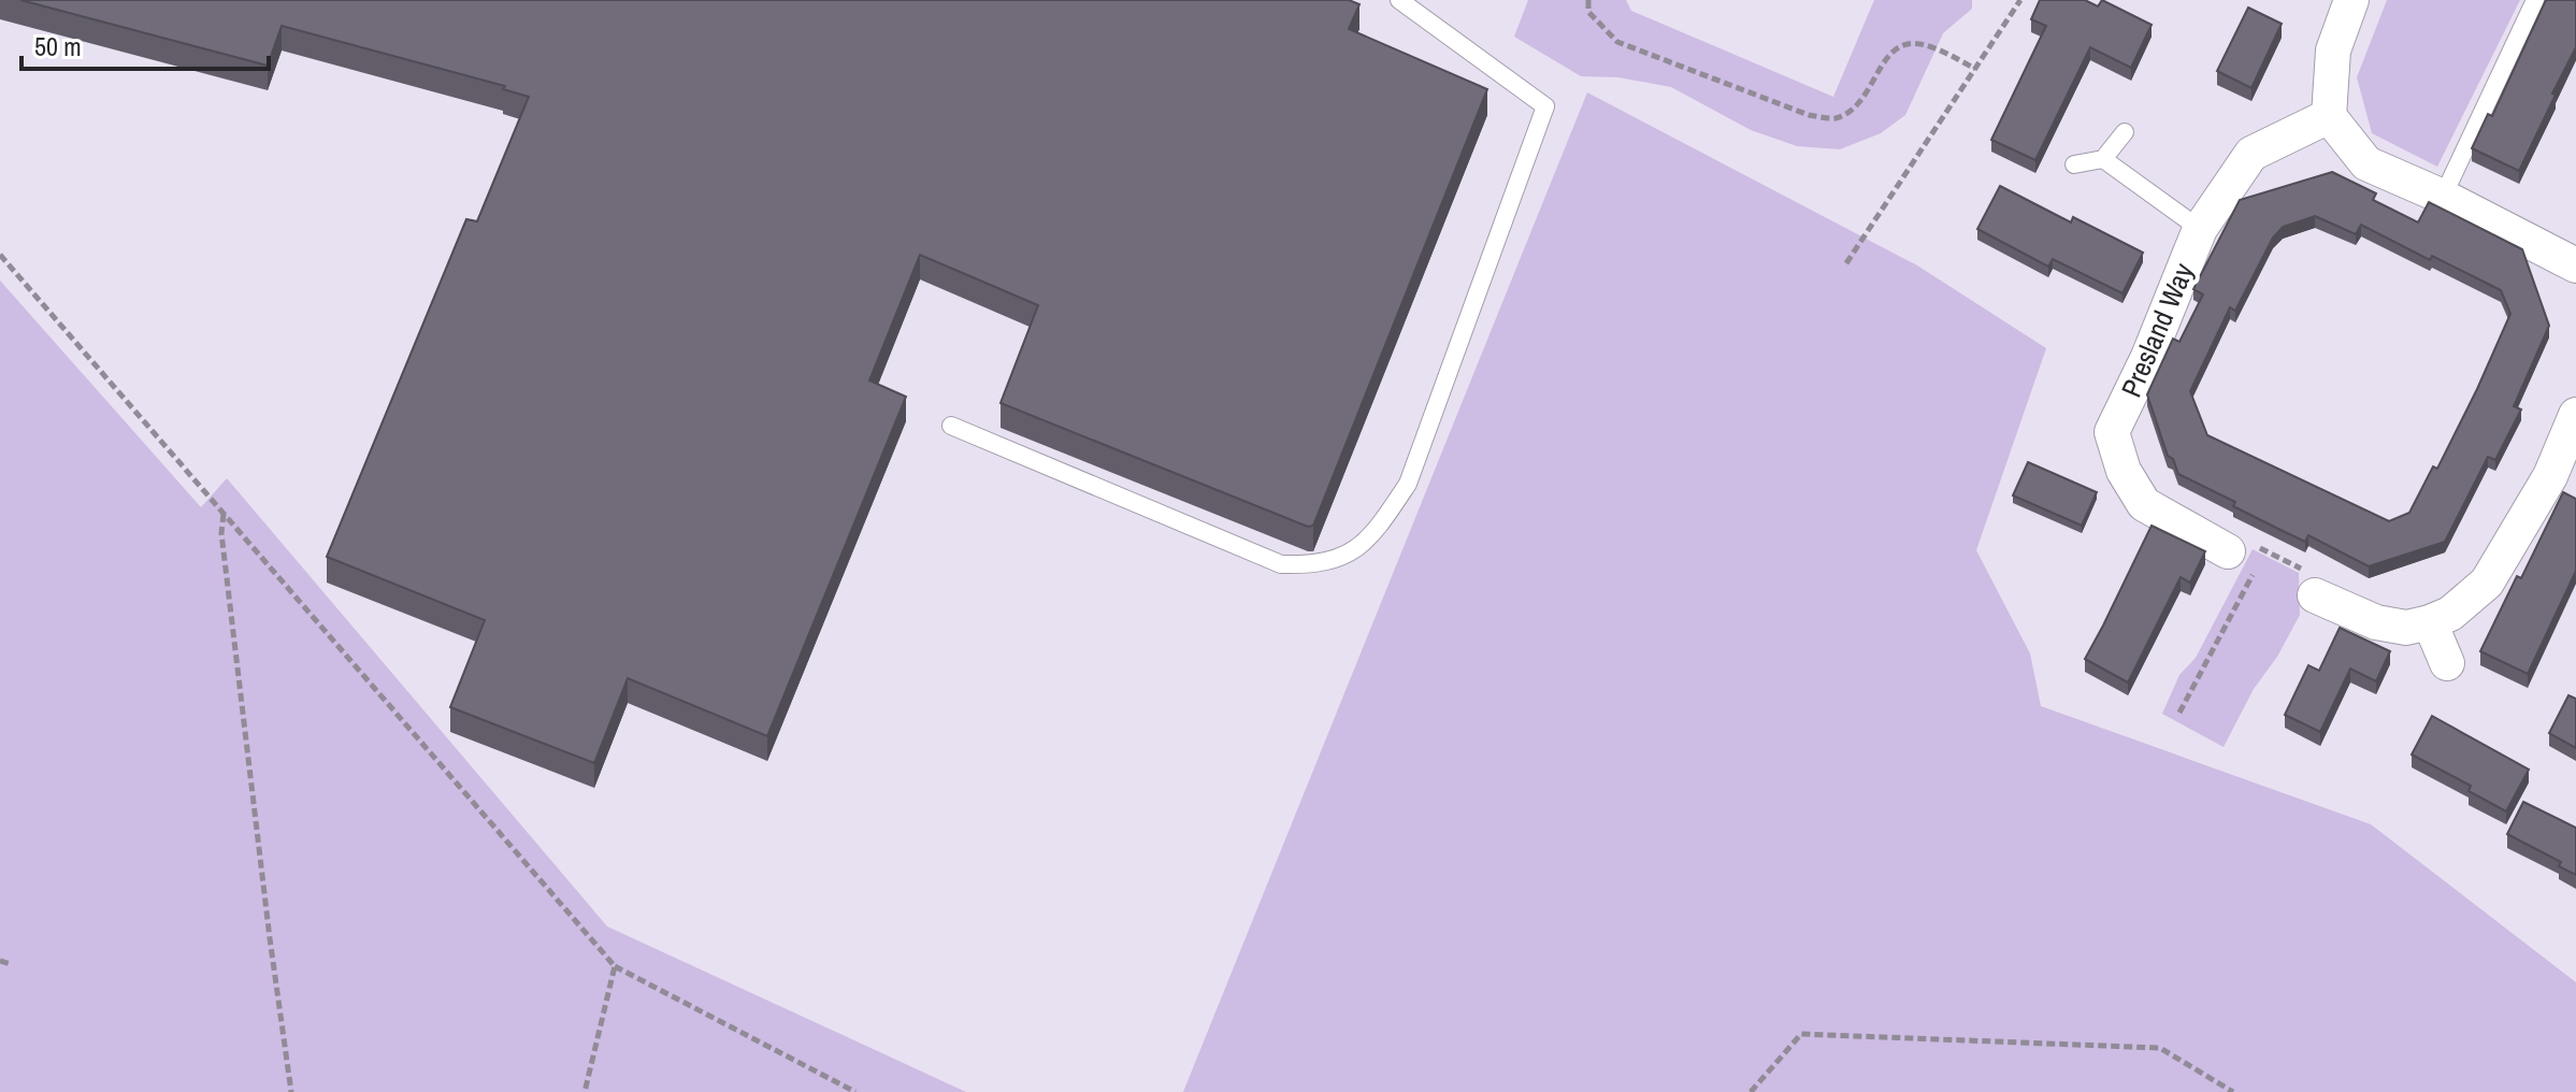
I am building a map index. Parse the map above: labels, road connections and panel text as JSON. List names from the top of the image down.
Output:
{
  "streets": {
    "street": ["Presland Way"]
  },
  "scale_bar": "50 m"
}
